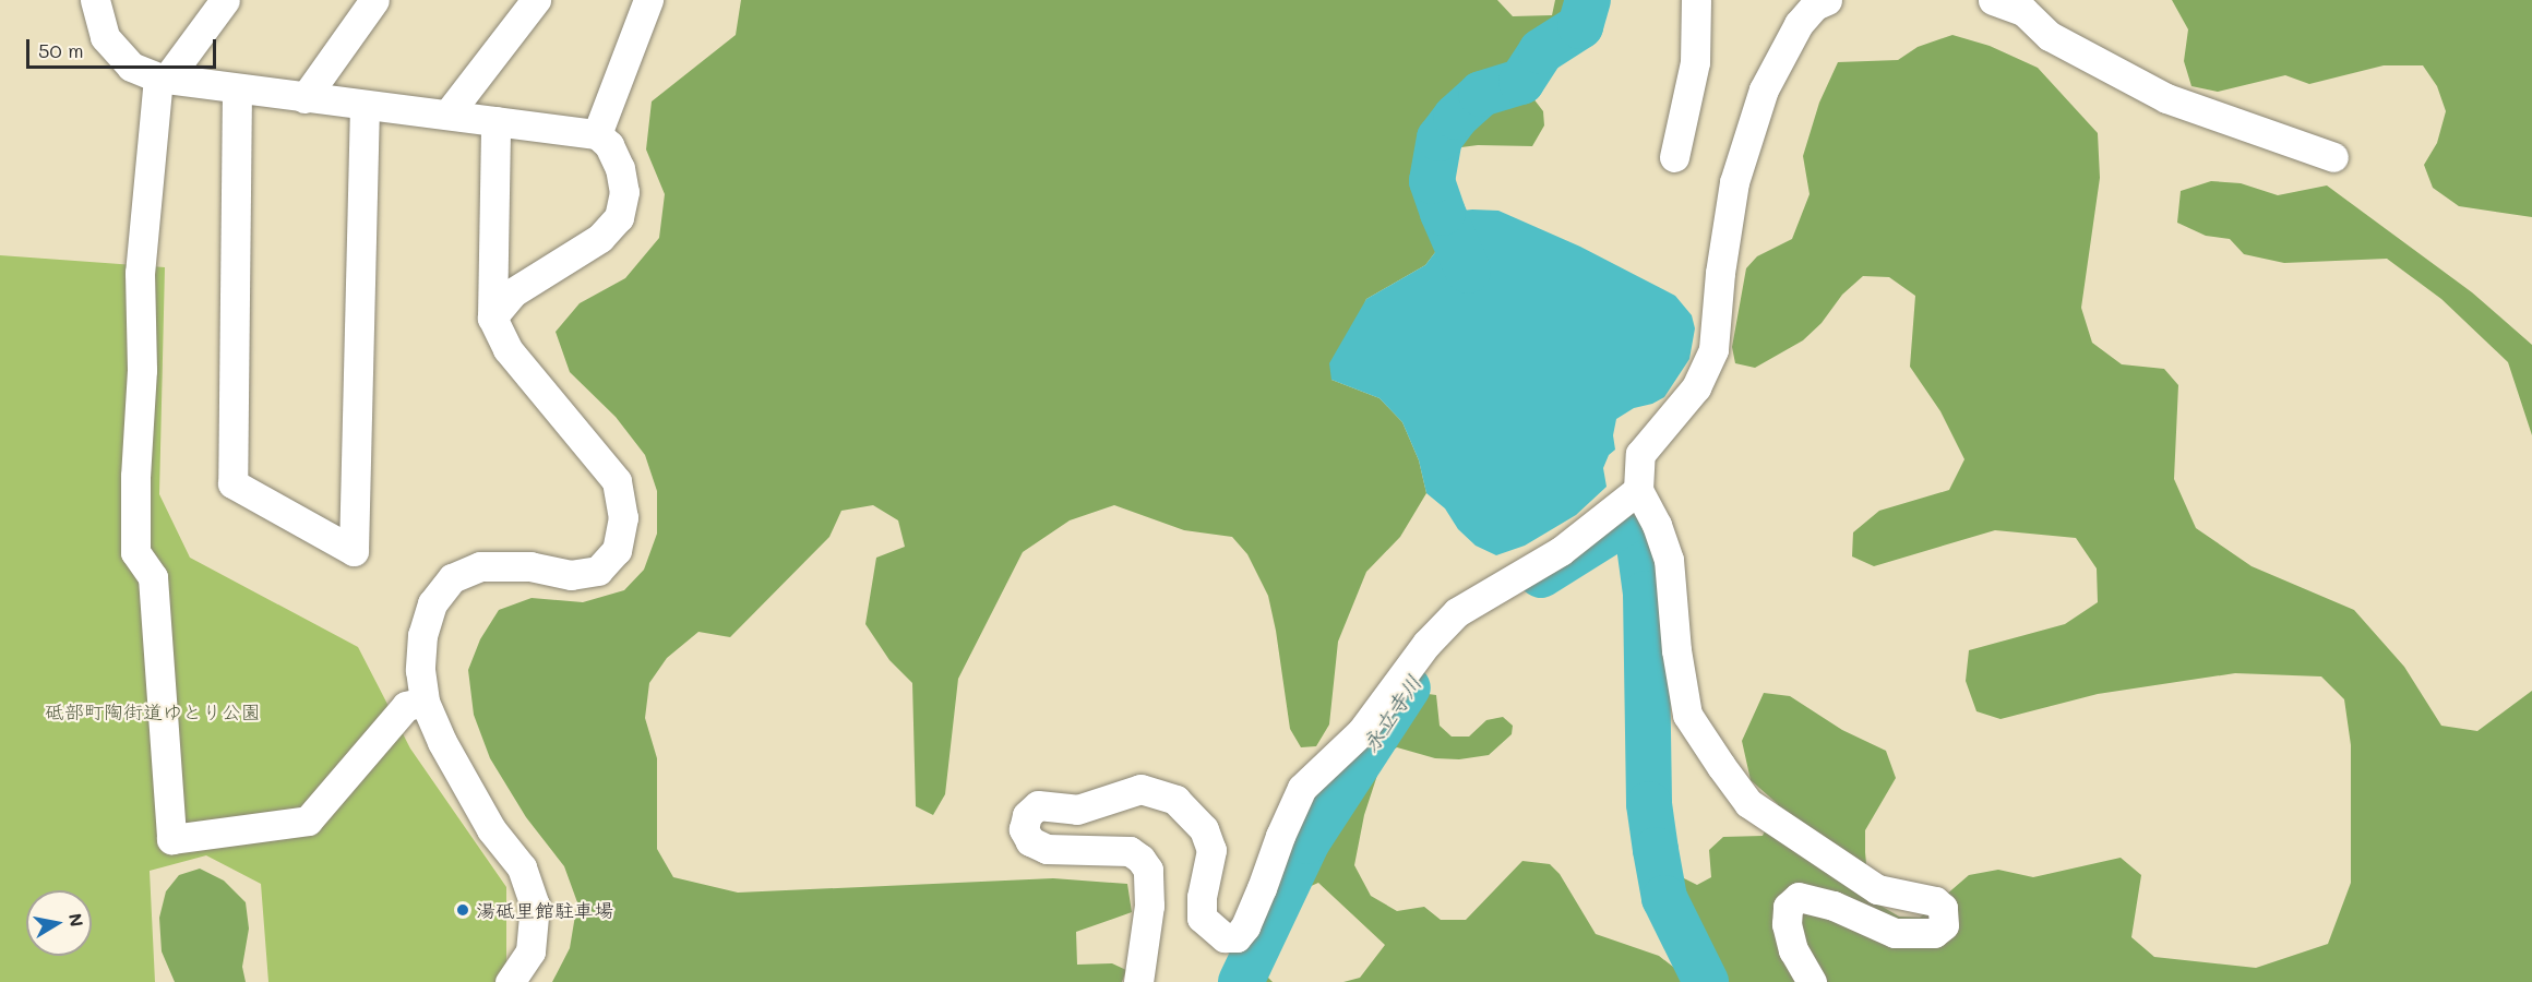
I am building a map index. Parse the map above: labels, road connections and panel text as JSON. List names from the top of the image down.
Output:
{
  "water": ["永立寺川"],
  "parks": ["砥部町陶街道ゆとり公園"],
  "places": ["湯砥里館駐車場"],
  "scale_bar": "50 m",
  "north": "right"
}
